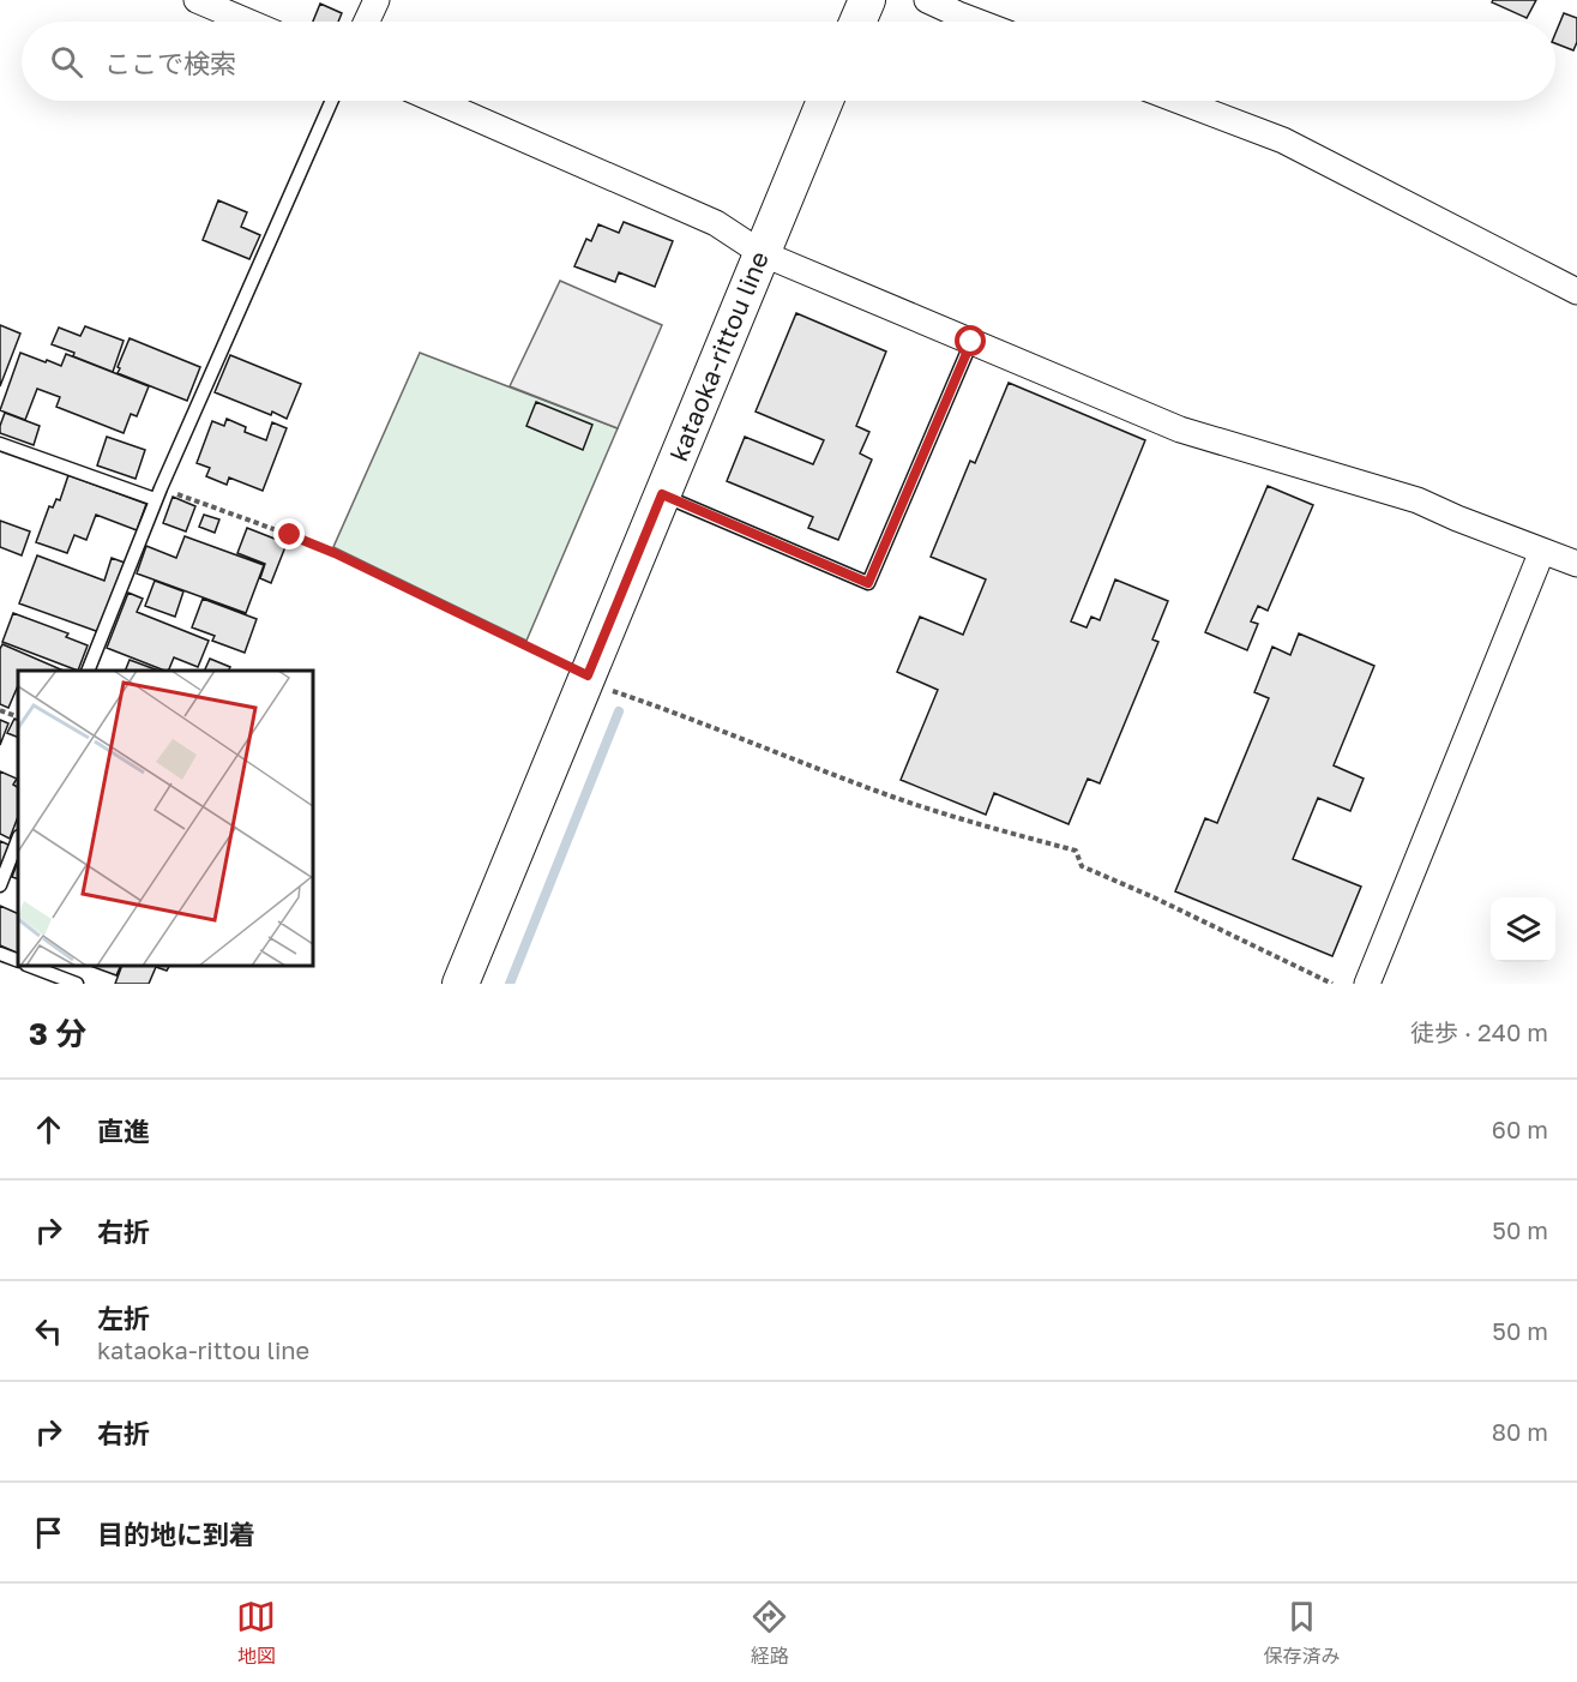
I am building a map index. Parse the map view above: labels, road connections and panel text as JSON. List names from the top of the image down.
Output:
{
  "streets": {
    "main road": ["kataoka-rittou line"]
  },
  "page": {
    "search": "ここで検索",
    "heading": ["3 分", "徒歩 · 240 m"],
    "list": [
      ["直進", "60 m"],
      ["右折", "50 m"],
      ["左折", "kataoka-rittou line", "50 m"],
      ["右折", "80 m"],
      "目的地に到着"
    ],
    "nav": ["地図", "経路", "保存済み"]
  }
}
